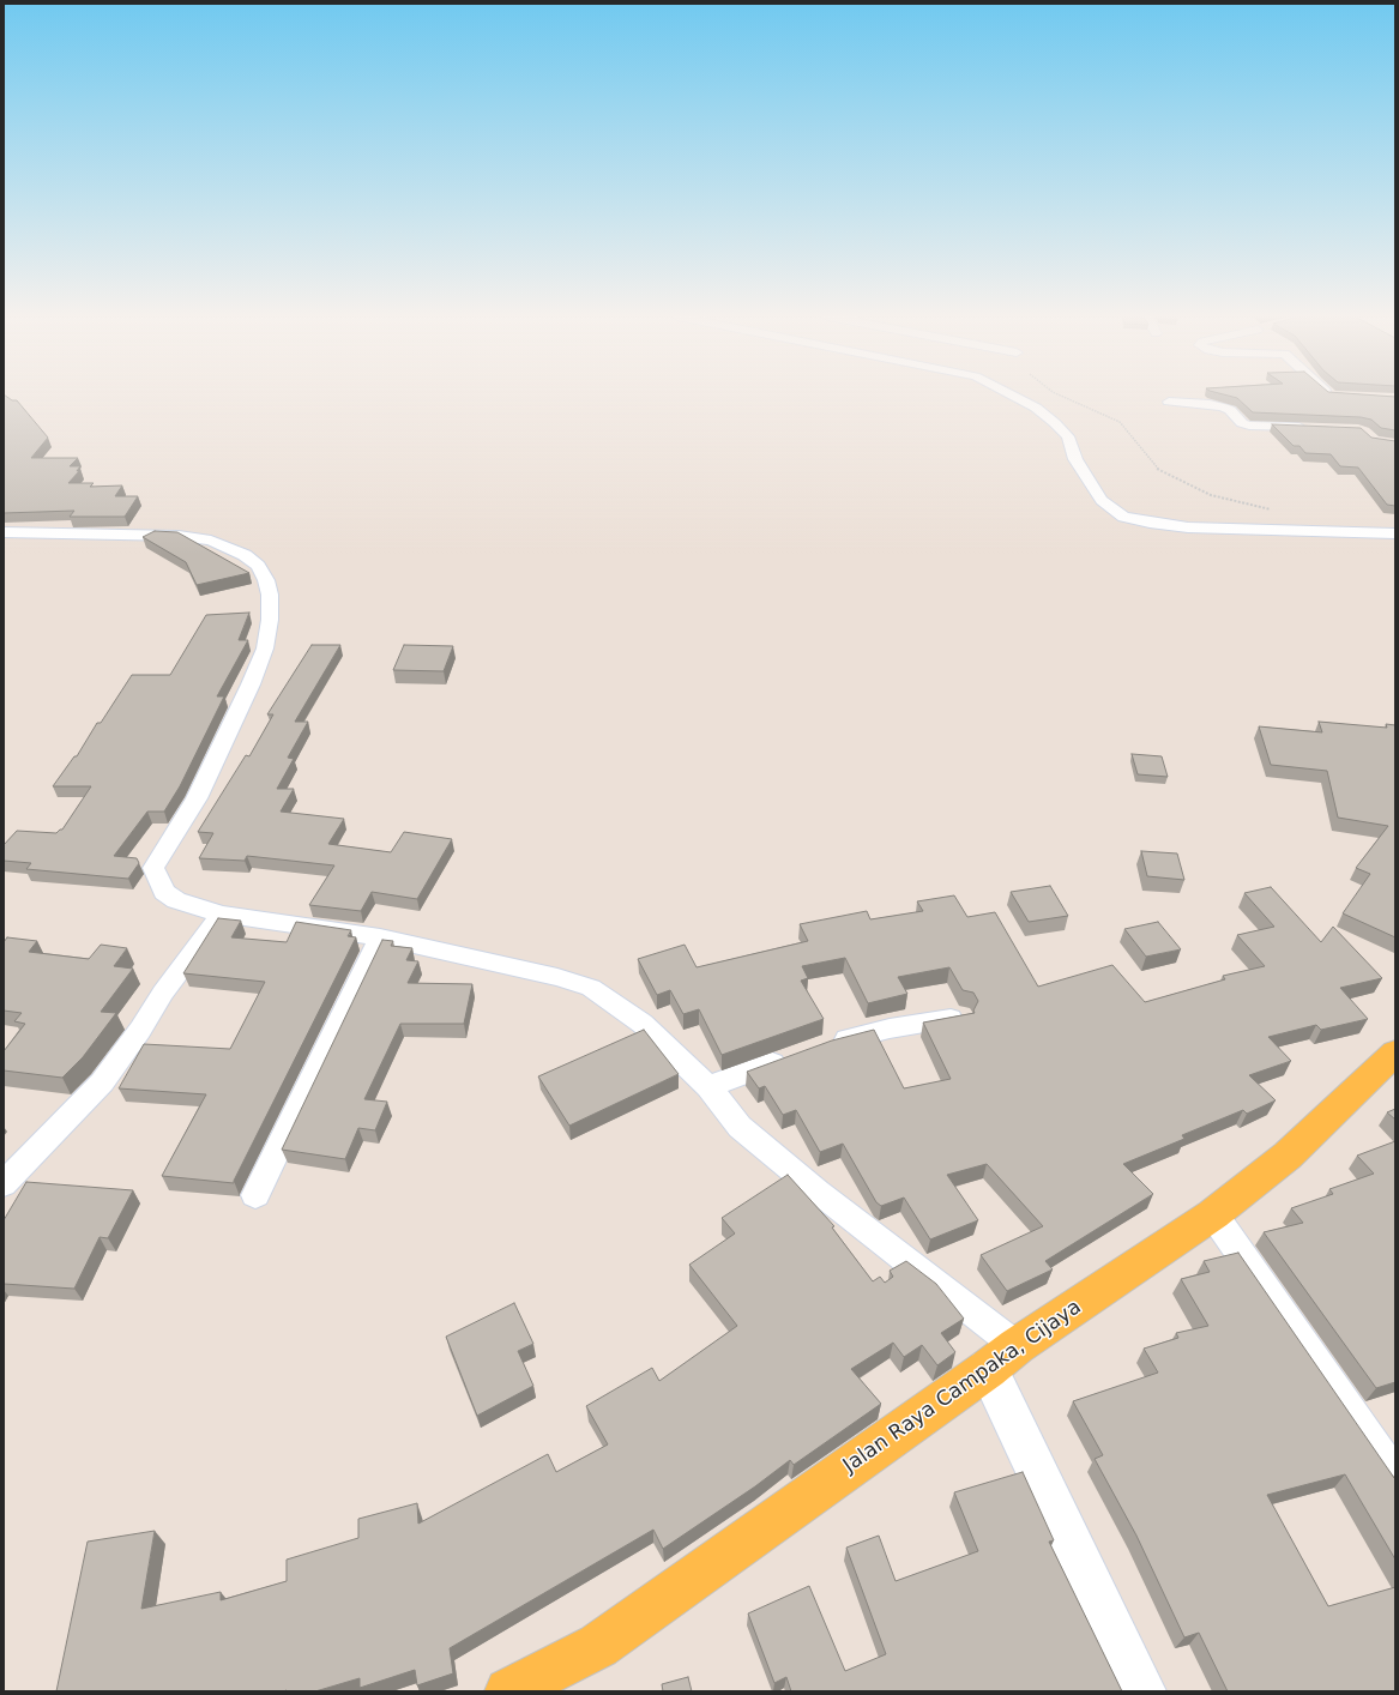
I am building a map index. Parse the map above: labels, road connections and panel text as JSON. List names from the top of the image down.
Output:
{
  "streets": {
    "main road": ["Jalan Raya Campaka, Cijaya"]
  }
}
